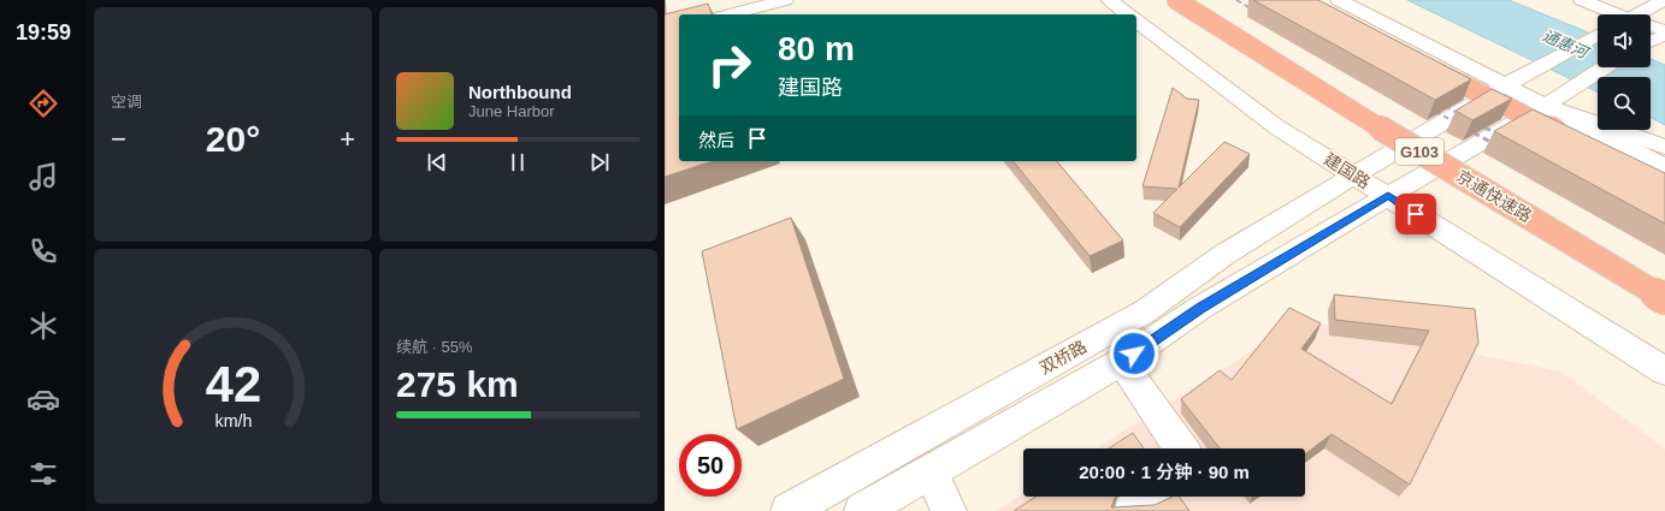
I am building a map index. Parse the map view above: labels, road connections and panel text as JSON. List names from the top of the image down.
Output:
{
  "streets": {
    "highway": ["G103", "京通快速路"],
    "main road": ["建国路", "双桥路"]
  },
  "crossings": [
    ["建国路", "双桥路"]
  ],
  "water": ["通惠河"],
  "page": {
    "tabs": "19:59",
    "tile": [
      "空调",
      ["续航 · 55%", "275 km"]
    ],
    "turn": ["80 m", "建国路"],
    "song": ["Northbound", "June Harbor"],
    "then": "然后",
    "heat": ["−", "20°", "+"],
    "limit": "50",
    "trip": "20:00 · 1 分钟 · 90 m",
    "gauge": ["42", "km/h"]
  }
}
